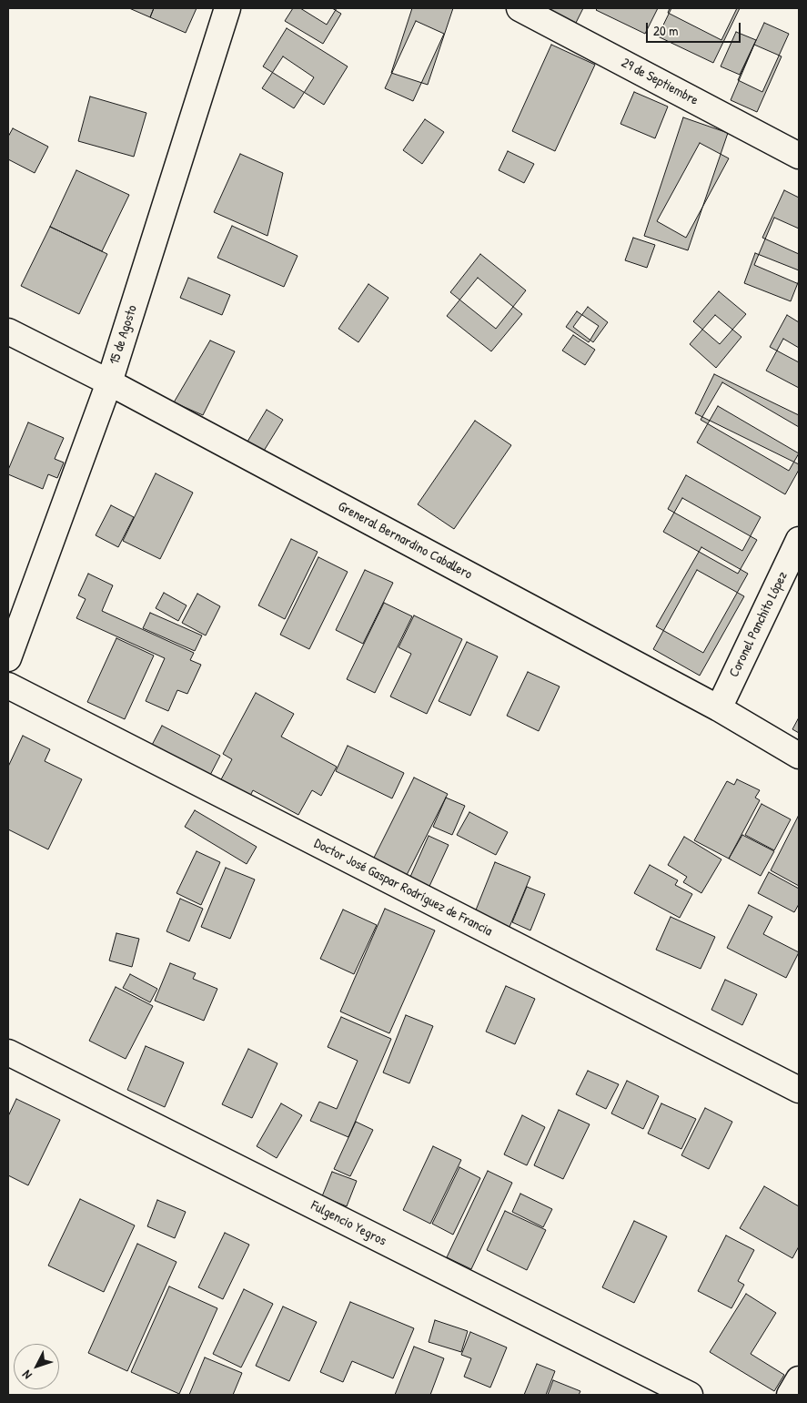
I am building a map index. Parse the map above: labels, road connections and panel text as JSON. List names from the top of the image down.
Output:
{
  "streets": {
    "street": [
      "29 de Septiembre",
      "15 de Agosto",
      "Greneral Bernardino Caballero",
      "Coronel Panchito López",
      "Doctor José Gaspar Rodríguez de Francia",
      "Fulgencio Yegros"
    ]
  },
  "crossings": [
    ["15 de Agosto", "Greneral Bernardino Caballero"],
    ["Greneral Bernardino Caballero", "Coronel Panchito López"]
  ],
  "scale_bar": "20 m",
  "north": "bottom left"
}
